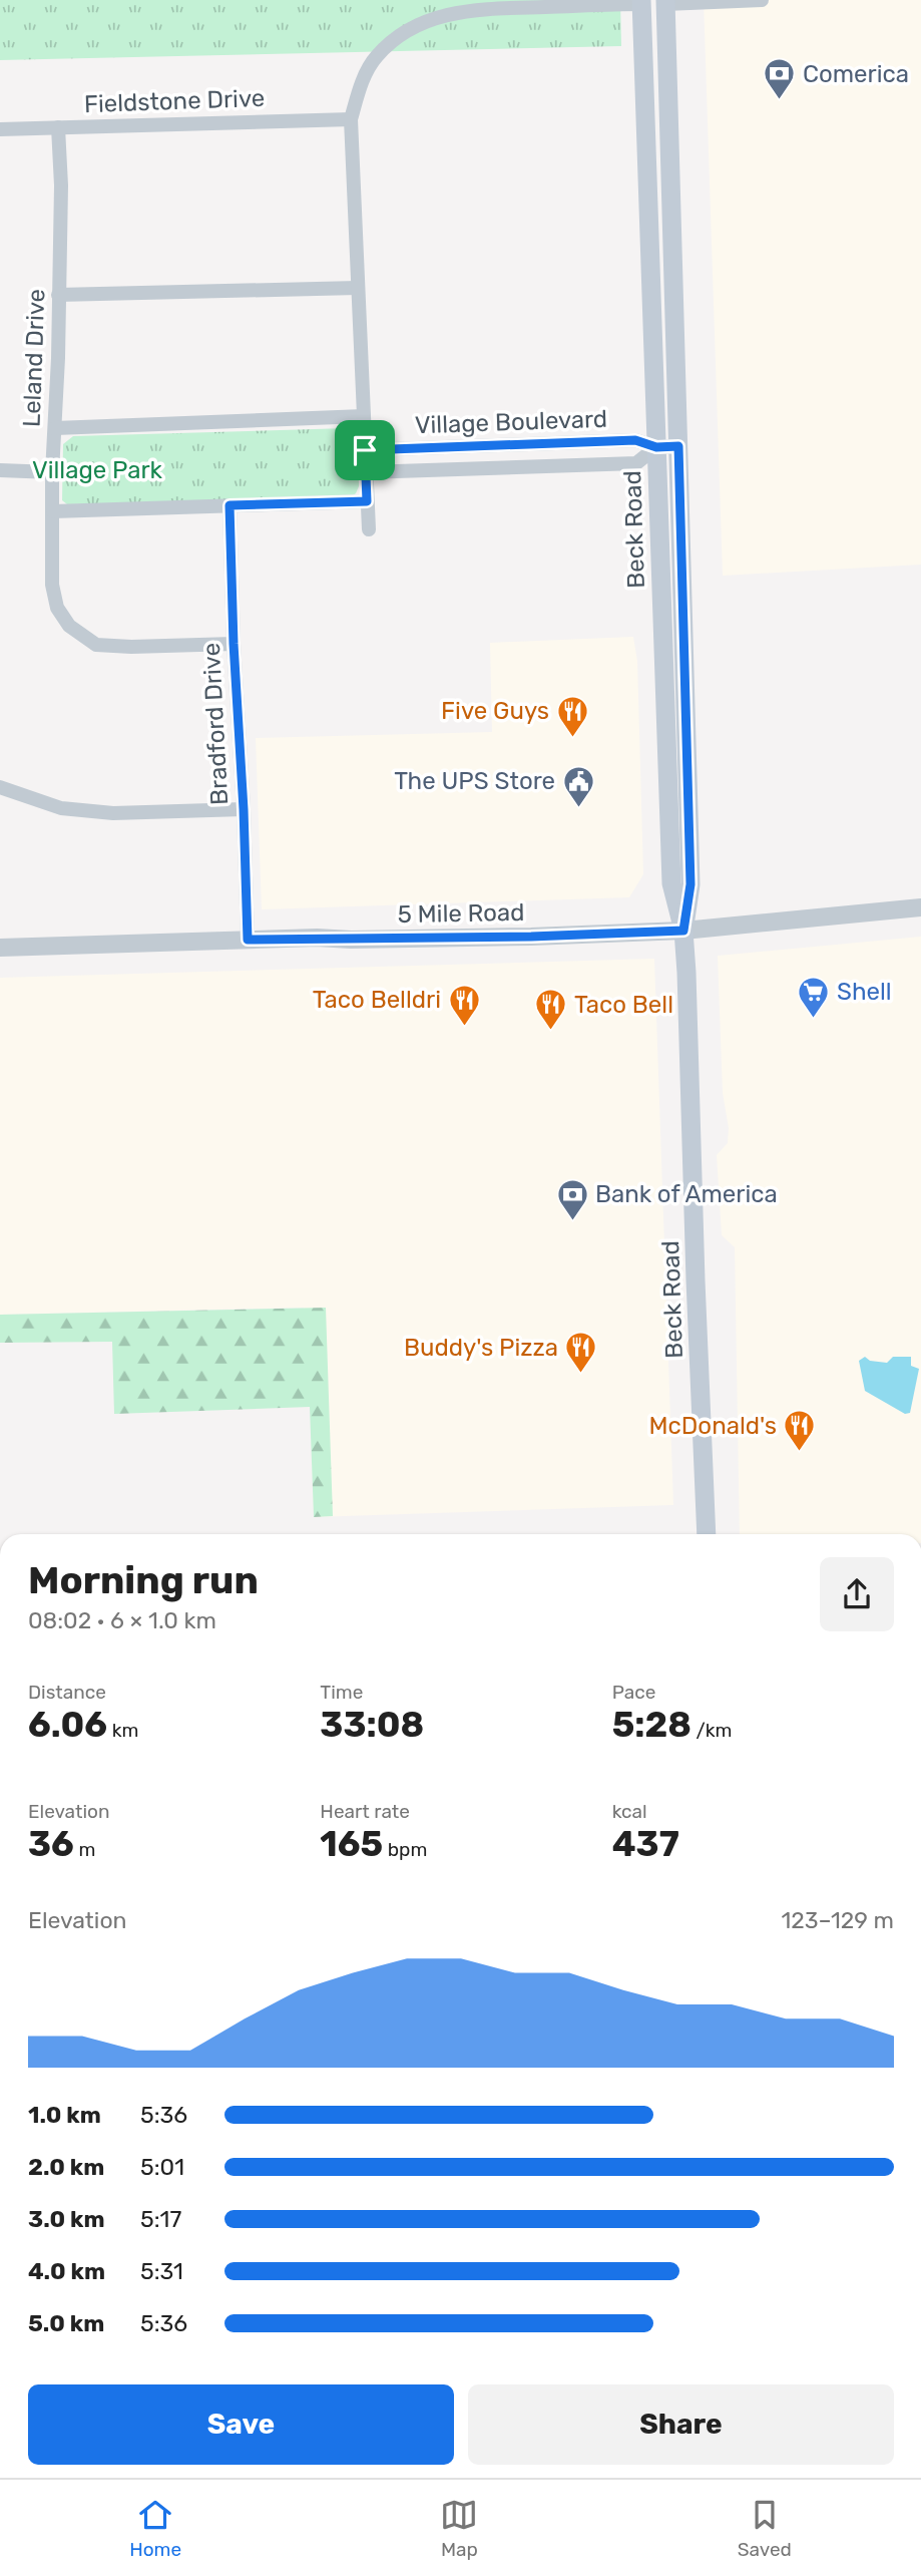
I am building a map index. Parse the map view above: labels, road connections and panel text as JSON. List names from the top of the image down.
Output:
{
  "streets": {
    "main road": ["Beck Road"],
    "street": [
      "Fieldstone Drive",
      "Leland Drive",
      "Village Boulevard",
      "Bradford Drive",
      "5 Mile Road"
    ]
  },
  "crossings": [
    ["Fieldstone Drive", "Leland Drive"],
    ["Leland Drive", "Bradford Drive"],
    ["Village Boulevard", "Beck Road"],
    ["Beck Road", "5 Mile Road"],
    ["Bradford Drive", "5 Mile Road"]
  ],
  "parks": ["Village Park"],
  "places": {
    "bank": ["Comerica", "Bank of America"],
    "restaurant": [
      "Five Guys",
      "Taco Belldri",
      "Taco Bell",
      "Buddy's Pizza",
      "McDonald's"
    ],
    "public building": ["The UPS Store"],
    "supermarket": ["Shell"]
  },
  "page": {
    "heading": ["Morning run", "08:02 · 6 × 1.0 km"],
    "stats": [
      ["Distance", "6.06 km"],
      ["Time", "33:08"],
      ["Pace", "5:28 /km"],
      ["Elevation", "36 m"],
      ["Heart rate", "165 bpm"],
      ["kcal", "437"]
    ],
    "chart": ["Elevation", "123–129 m"],
    "list": [
      {
        "name": "1.0 km",
        "note": "5:36"
      },
      {
        "name": "2.0 km",
        "note": "5:01"
      },
      {
        "name": "3.0 km",
        "note": "5:17"
      },
      {
        "name": "4.0 km",
        "note": "5:31"
      },
      {
        "name": "5.0 km",
        "note": "5:36"
      }
    ],
    "buttons": ["Save", "Share"],
    "tabs": ["Home", "Map", "Saved"]
  }
}
